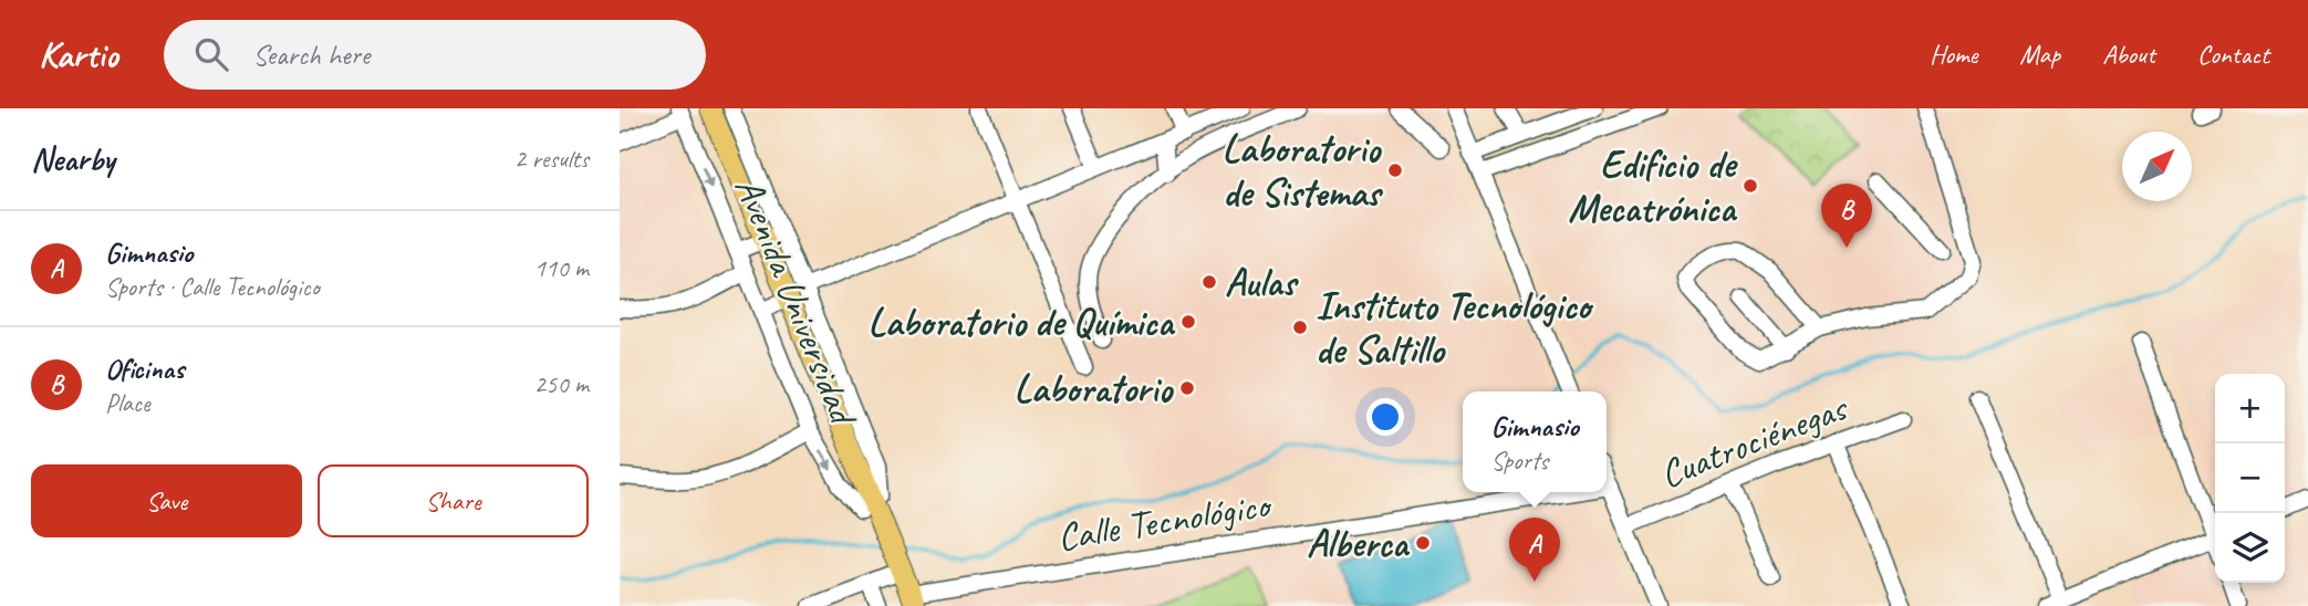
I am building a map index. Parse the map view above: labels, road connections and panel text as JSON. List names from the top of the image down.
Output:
{
  "streets": {
    "main road": ["Avenida Universidad"],
    "street": ["Cuatrociénegas", "Calle Tecnológico"]
  },
  "crossings": [
    ["Avenida Universidad", "Calle Tecnológico"]
  ],
  "places": [
    "Laboratorio de Sistemas",
    "Edificio de Mecatrónica",
    "Aulas",
    "Laboratorio de Química",
    "Instituto Tecnológico de Saltillo",
    "Laboratorio",
    "Alberca"
  ],
  "north": "top right",
  "page": {
    "header": "Kartio",
    "search": "Search here",
    "nav": [
      "Home",
      "Map",
      "About",
      "Contact"
    ],
    "heading": ["Nearby", "2 results"],
    "pins": ["B", "A"],
    "list": [
      {
        "mark": "A",
        "name": "Gimnasio",
        "note": "Sports · Calle Tecnológico",
        "value": "110 m"
      },
      {
        "mark": "B",
        "name": "Oficinas",
        "note": "Place",
        "value": "250 m"
      }
    ],
    "map_buttons": ["+", "−"],
    "popup": ["Gimnasio", "Sports"],
    "buttons": ["Save", "Share"]
  }
}
